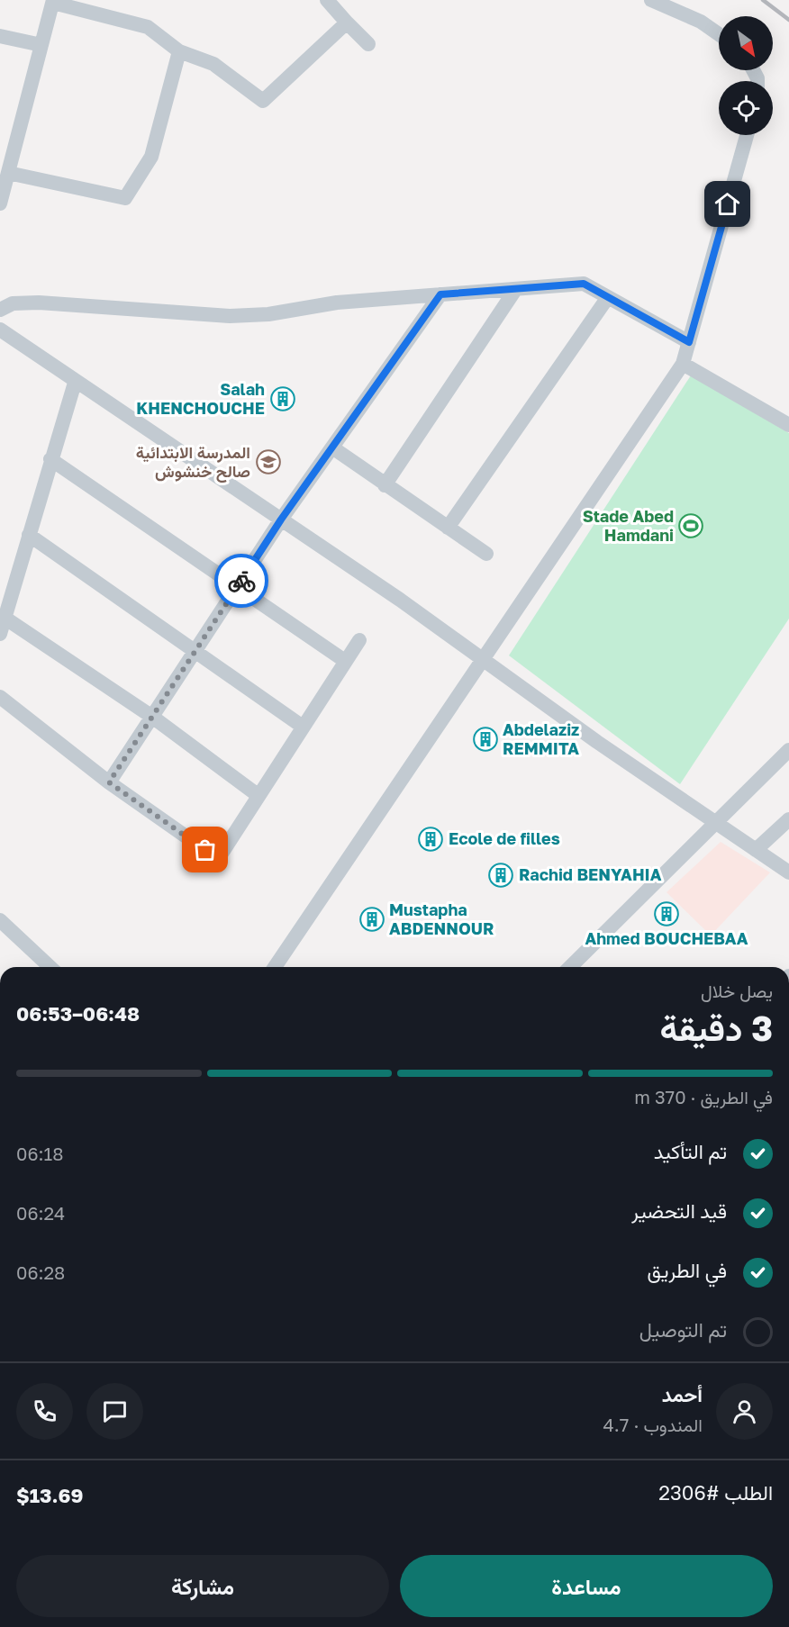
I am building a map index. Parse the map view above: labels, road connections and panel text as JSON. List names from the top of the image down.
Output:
{
  "places": {
    "building": [
      "Salah KHENCHOUCHE",
      "Abdelaziz REMMITA",
      "Ecole de filles",
      "Rachid BENYAHIA",
      "Ahmed BOUCHEBAA",
      "Mustapha ABDENNOUR"
    ],
    "school or university": ["المدرسة الابتدائية صالح خنشوش"],
    "sports": ["Stade Abed Hamdani"]
  },
  "north": "bottom right",
  "page": {
    "heading": ["3 دقيقة", "يصل خلال", "06:48–06:53"],
    "panel": [
      "أحمد",
      "المندوب · 4.7",
      "الطلب #2306",
      "$13.69"
    ],
    "bar": "في الطريق · 370 m",
    "list": [
      ["تم التأكيد", "06:18"],
      ["قيد التحضير", "06:24"],
      ["في الطريق", "06:28"],
      "تم التوصيل"
    ],
    "buttons": ["مساعدة", "مشاركة"]
  }
}
